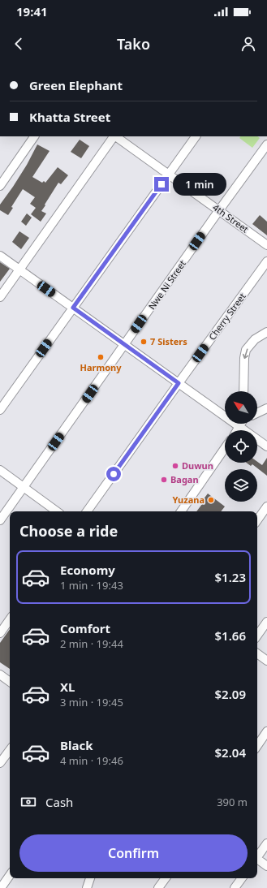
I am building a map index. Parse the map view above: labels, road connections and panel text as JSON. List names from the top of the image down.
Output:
{
  "streets": {
    "street": ["4th Street", "Nwe Ni Street", "Cherry Street"]
  },
  "crossings": [
    ["4th Street", "Nwe Ni Street"]
  ],
  "places": [
    "7 Sisters",
    "Harmony",
    "Duwun",
    "Bagan",
    "Yuzana"
  ],
  "north": "top left",
  "page": {
    "status": "19:41",
    "header": "Tako",
    "banner": ["Green Elephant", "Khatta Street"],
    "bubble": "1 min",
    "heading": "Choose a ride",
    "list": [
      {
        "name": "Economy",
        "note": "1 min · 19:43",
        "value": "$1.23"
      },
      {
        "name": "Comfort",
        "note": "2 min · 19:44",
        "value": "$1.66"
      },
      {
        "name": "XL",
        "note": "3 min · 19:45",
        "value": "$2.09"
      },
      {
        "name": "Black",
        "note": "4 min · 19:46",
        "value": "$2.04"
      }
    ],
    "pay": ["Cash", "390 m"],
    "buttons": "Confirm"
  }
}
